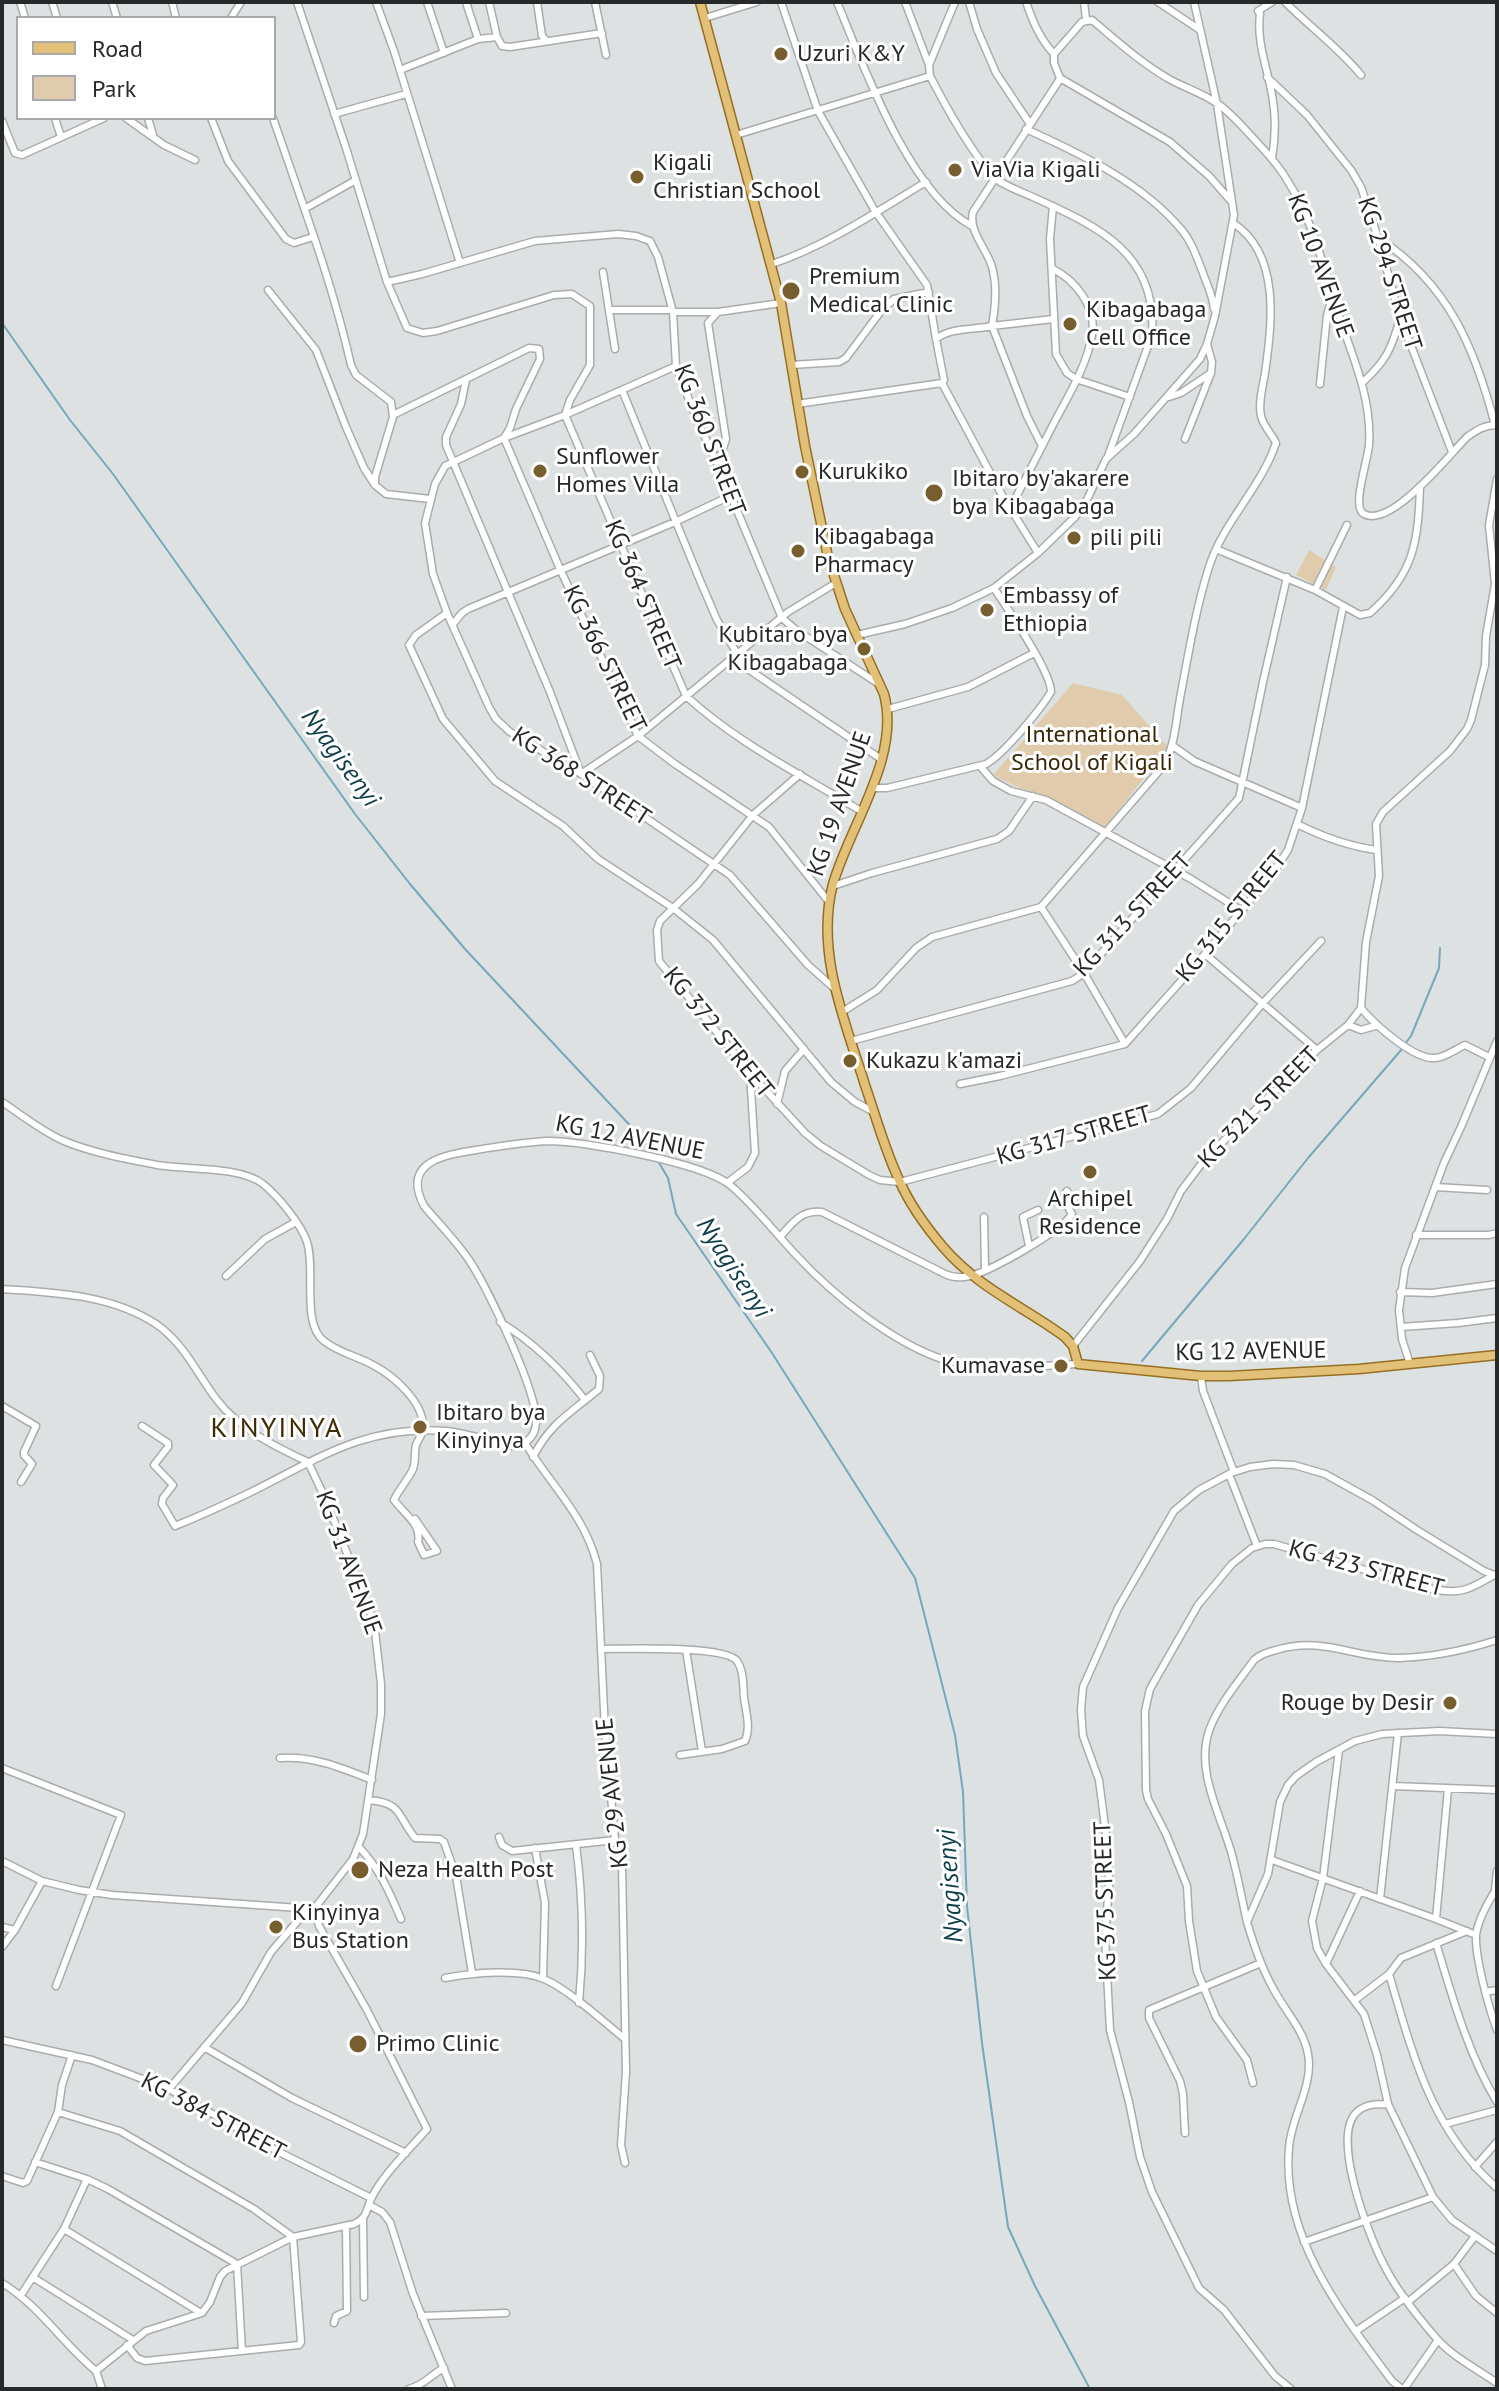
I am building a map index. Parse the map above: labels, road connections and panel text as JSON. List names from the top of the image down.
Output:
{
  "streets": {
    "main road": ["KG 19 AVENUE", "KG 12 AVENUE"],
    "street": [
      "KG 10 AVENUE",
      "KG 294 STREET",
      "KG 360 STREET",
      "KG 364 STREET",
      "KG 366 STREET",
      "KG 368 STREET",
      "KG 313 STREET",
      "KG 315 STREET",
      "KG 372 STREET",
      "KG 321 STREET",
      "KG 317 STREET",
      "KG 31 AVENUE",
      "KG 423 STREET",
      "KG 29 AVENUE",
      "KG 375 STREET",
      "KG 384 STREET"
    ]
  },
  "crossings": [
    ["KG 10 AVENUE", "KG 294 STREET"],
    ["KG 364 STREET", "KG 19 AVENUE"],
    ["KG 364 STREET", "KG 372 STREET"],
    ["KG 366 STREET", "KG 19 AVENUE"],
    ["KG 366 STREET", "KG 372 STREET"],
    ["KG 368 STREET", "KG 19 AVENUE"],
    ["KG 368 STREET", "KG 372 STREET"],
    ["KG 19 AVENUE", "KG 313 STREET"],
    ["KG 19 AVENUE", "KG 372 STREET"],
    ["KG 19 AVENUE", "KG 321 STREET"],
    ["KG 19 AVENUE", "KG 317 STREET"],
    ["KG 372 STREET", "KG 317 STREET"],
    ["KG 12 AVENUE", "KG 29 AVENUE"],
    ["KG 31 AVENUE", "KG 384 STREET"],
    ["KG 423 STREET", "KG 375 STREET"]
  ],
  "districts": ["KINYINYA"],
  "water": ["Nyagisenyi"],
  "parks": ["International School of Kigali"],
  "places": [
    "Uzuri K&Y",
    "ViaVia Kigali",
    "Kigali Christian School",
    "Premium Medical Clinic",
    "Kibagabaga Cell Office",
    "Sunflower Homes Villa",
    "Kurukiko",
    "Ibitaro by'akarere bya Kibagabaga",
    "pili pili",
    "Kibagabaga Pharmacy",
    "Embassy of Ethiopia",
    "Kubitaro bya Kibagabaga",
    "Kukazu k'amazi",
    "Archipel Residence",
    "Kumavase",
    "Ibitaro bya Kinyinya",
    "Rouge by Desir",
    "Neza Health Post",
    "Kinyinya Bus Station",
    "Primo Clinic"
  ],
  "legend": ["Road", "Park"]
}
